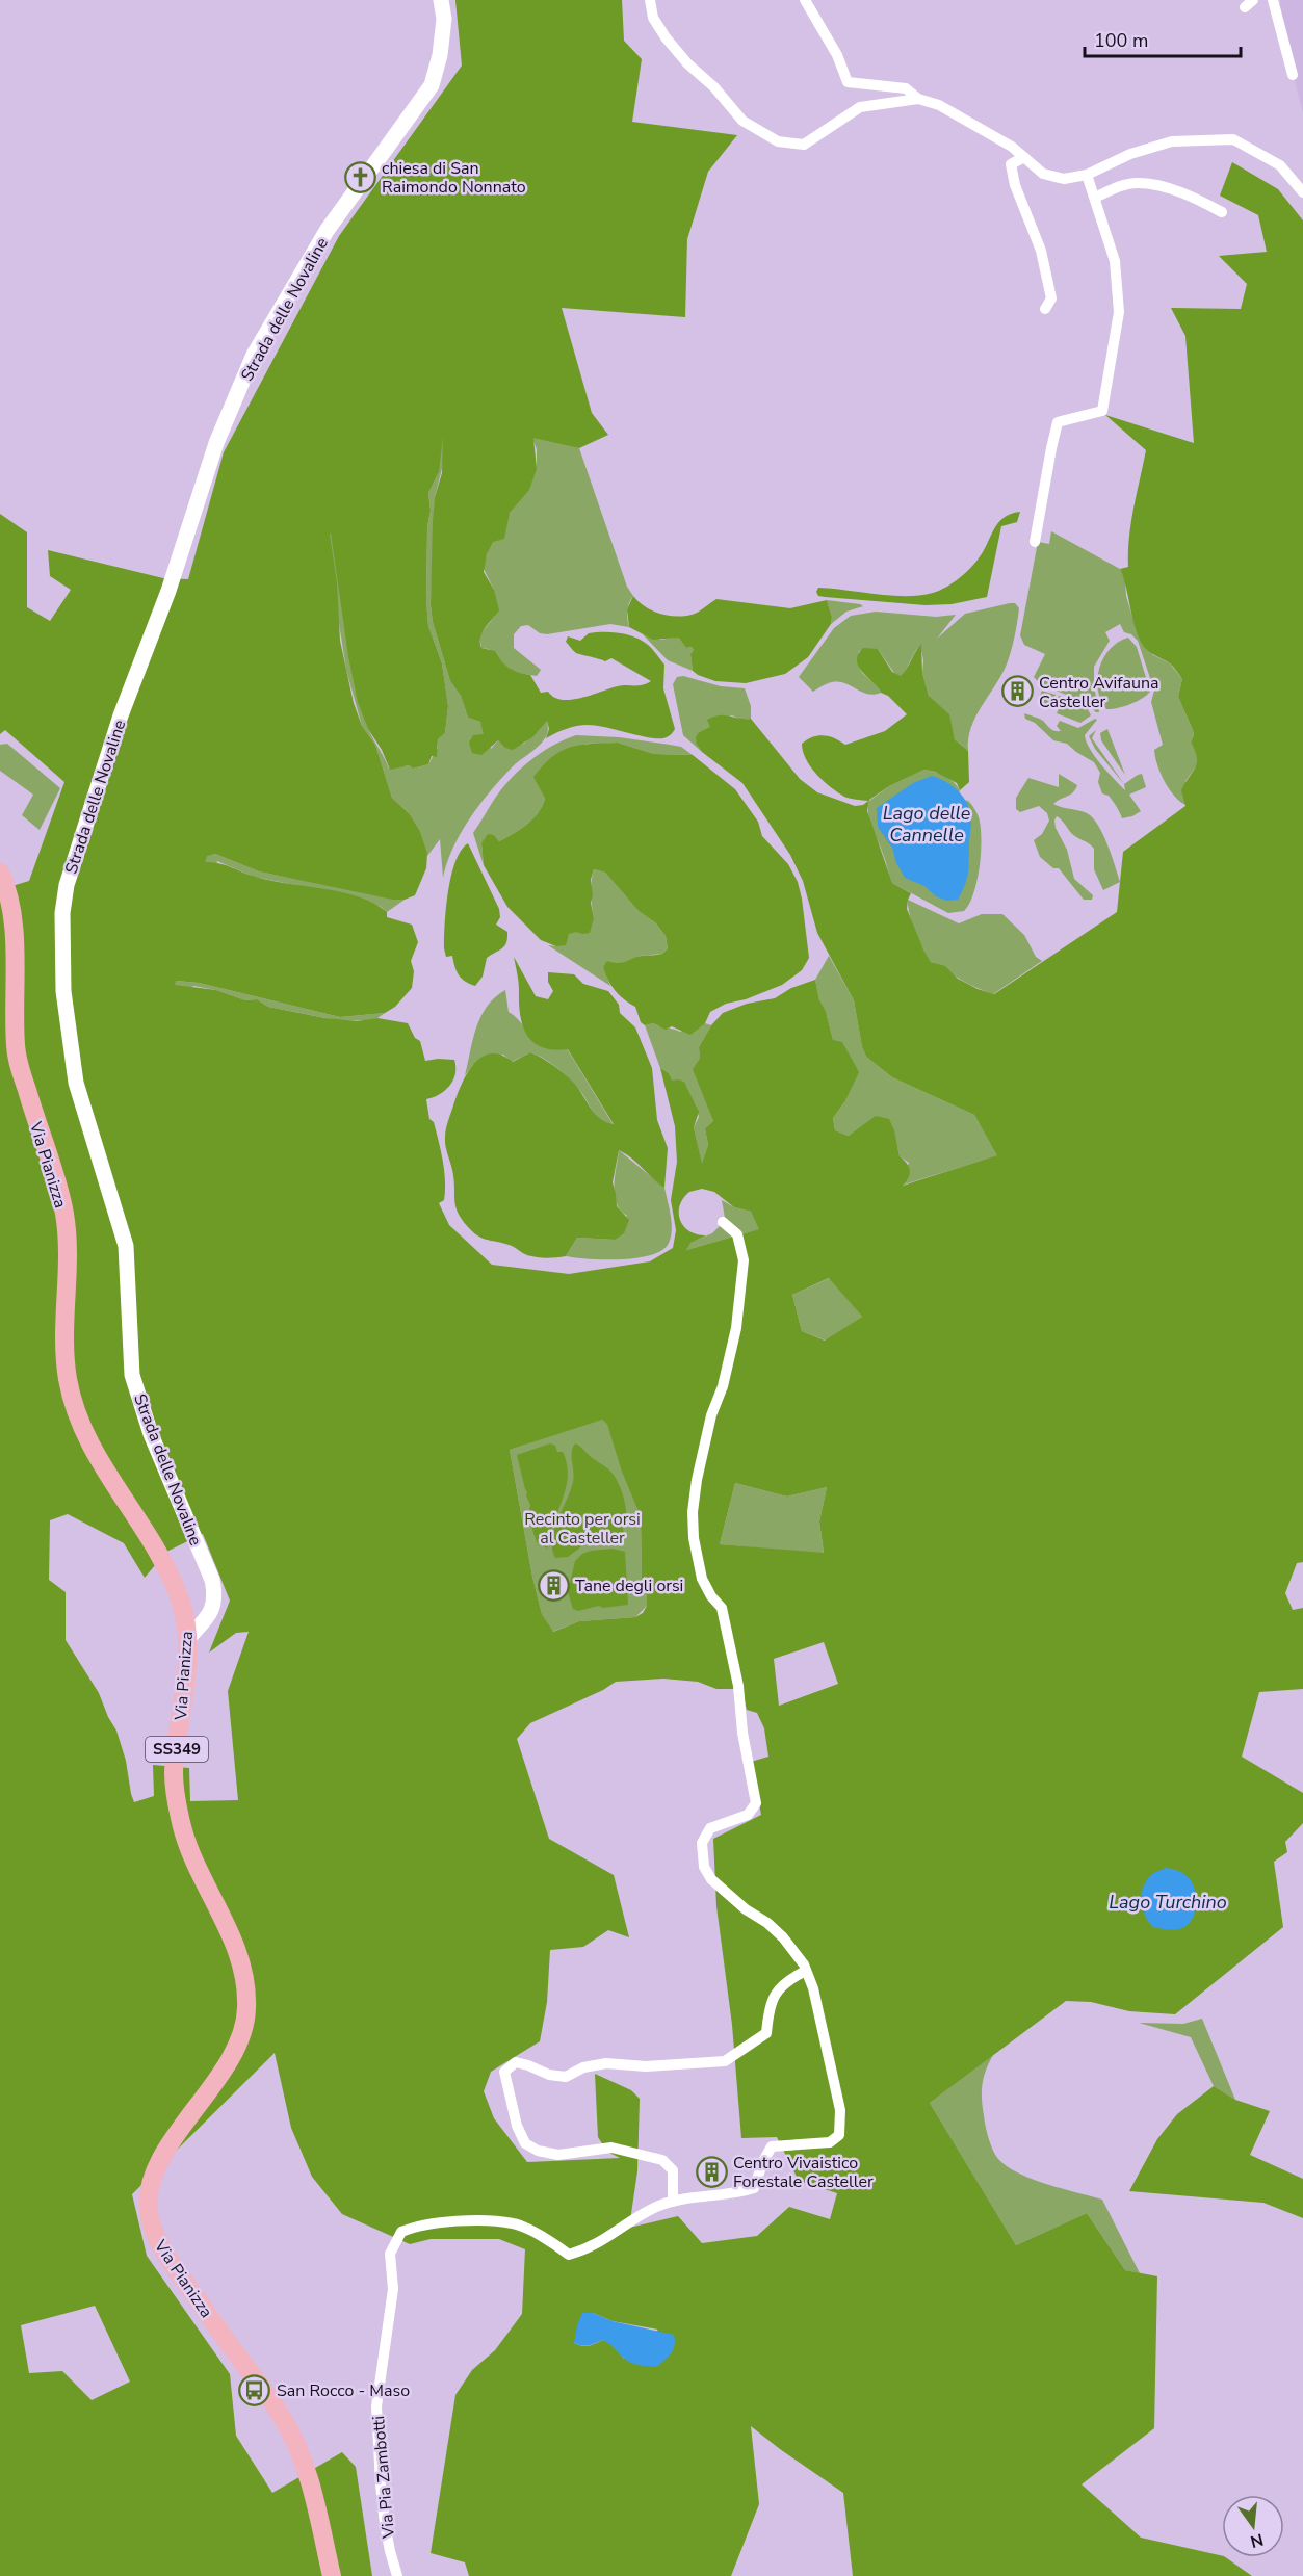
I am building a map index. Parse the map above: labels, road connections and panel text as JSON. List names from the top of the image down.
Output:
{
  "streets": {
    "main road": ["Via Pianizza", "SS349"],
    "street": ["Strada delle Novaline", "Via Pia Zambotti"]
  },
  "crossings": [
    ["Strada delle Novaline", "Via Pianizza"]
  ],
  "water": ["Lago delle Cannelle", "Lago Turchino"],
  "parks": ["Recinto per orsi al Casteller"],
  "places": {
    "church": ["chiesa di San Raimondo Nonnato"],
    "building": ["Centro Avifauna Casteller", "Tane degli orsi", "Centro Vivaistico Forestale Casteller"],
    "bus stop": ["San Rocco - Maso"]
  },
  "scale_bar": "100 m",
  "north": "bottom"
}
